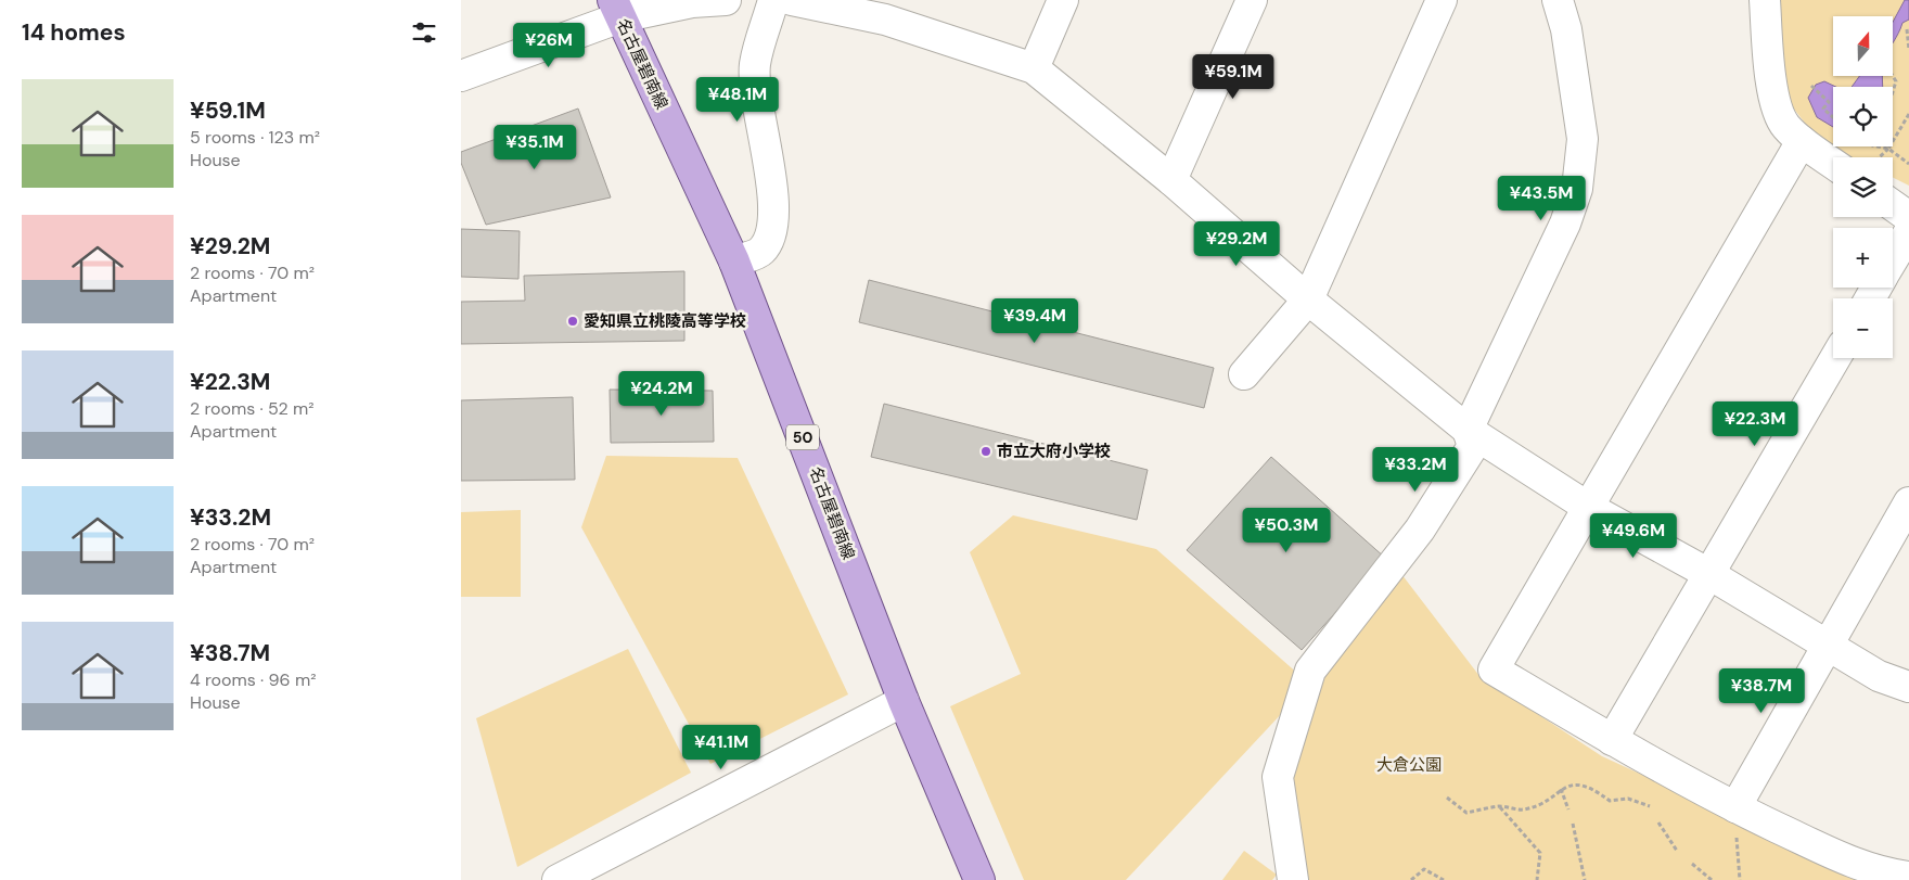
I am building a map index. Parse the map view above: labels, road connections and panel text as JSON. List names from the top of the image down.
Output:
{
  "streets": {
    "main road": ["名古屋碧南線", "50"]
  },
  "parks": ["大倉公園"],
  "places": ["愛知県立桃陵高等学校", "市立大府小学校"],
  "north": "top",
  "page": {
    "heading": "14 homes",
    "map_buttons": ["+", "−"],
    "price": [
      "¥26M",
      "¥59.1M",
      "¥48.1M",
      "¥35.1M",
      "¥43.5M",
      "¥29.2M",
      "¥39.4M",
      "¥24.2M",
      "¥22.3M",
      "¥33.2M",
      "¥50.3M",
      "¥49.6M",
      "¥38.7M",
      "¥41.1M"
    ],
    "list": [
      {
        "name": "¥59.1M",
        "note": "5 rooms · 123 m² · House"
      },
      {
        "name": "¥29.2M",
        "note": "2 rooms · 70 m² · Apartment"
      },
      {
        "name": "¥22.3M",
        "note": "2 rooms · 52 m² · Apartment"
      },
      {
        "name": "¥33.2M",
        "note": "2 rooms · 70 m² · Apartment"
      },
      {
        "name": "¥38.7M",
        "note": "4 rooms · 96 m² · House"
      }
    ]
  }
}
